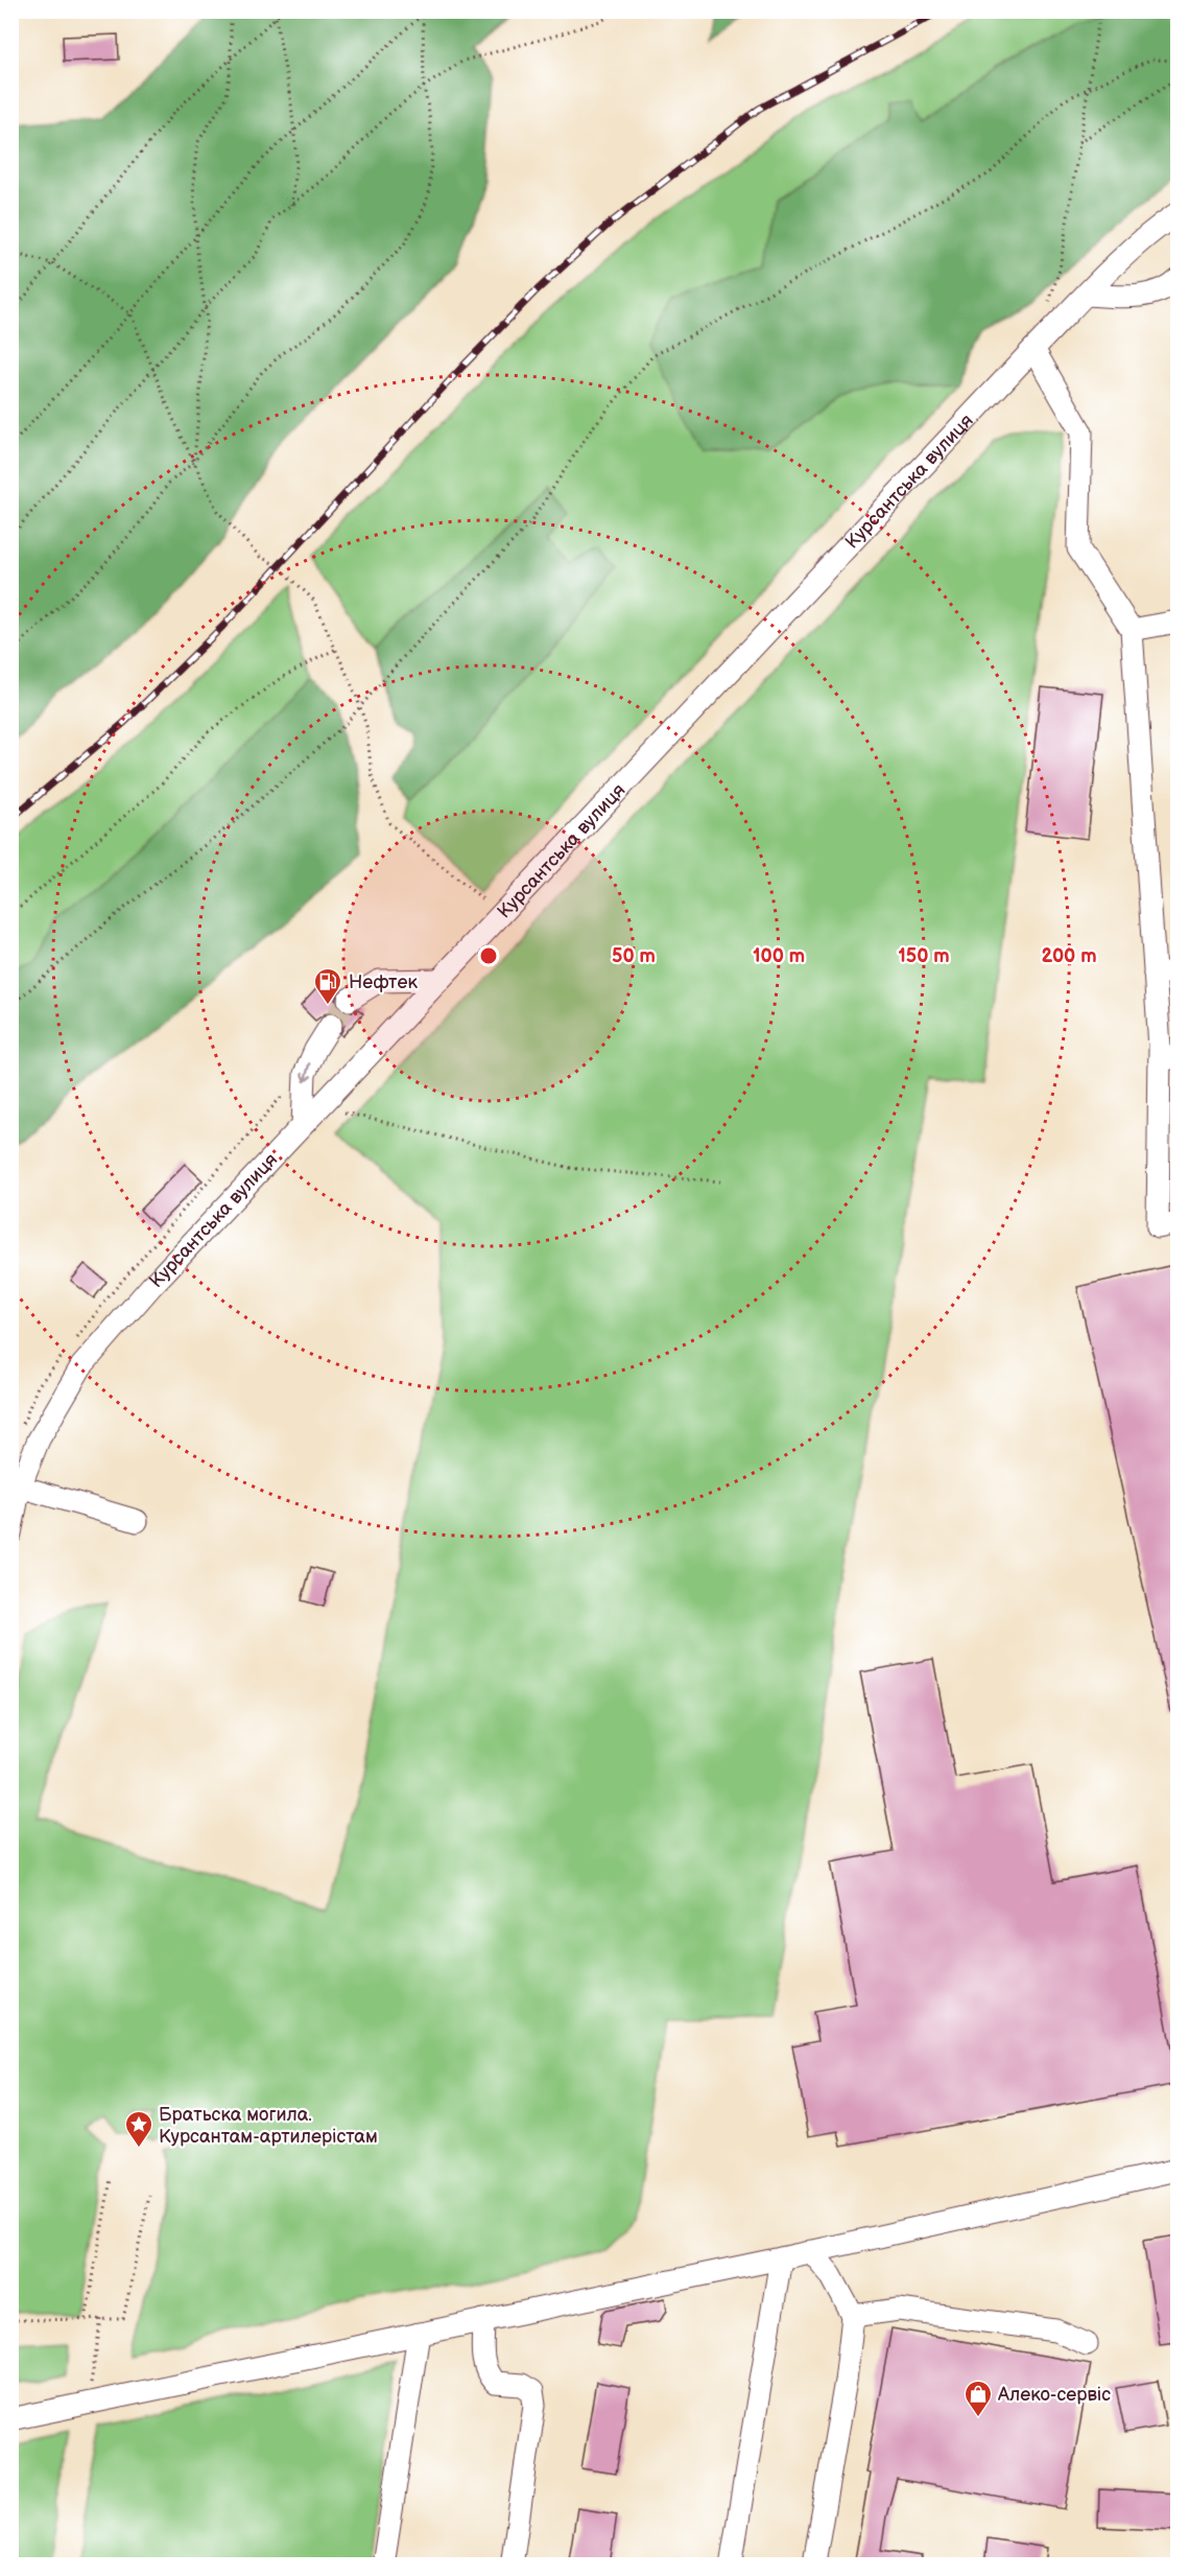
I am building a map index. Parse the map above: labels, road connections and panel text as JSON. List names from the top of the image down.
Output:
{
  "streets": {
    "street": ["Курсантська вулиця"]
  },
  "places": {
    "fuel station": ["Нефтек"],
    "place": ["Братьска могила. Курсантам-артилерістам"],
    "shop": ["Алеко-сервіс"]
  },
  "rings": [
    "50 m",
    "100 m",
    "150 m",
    "200 m"
  ]
}
